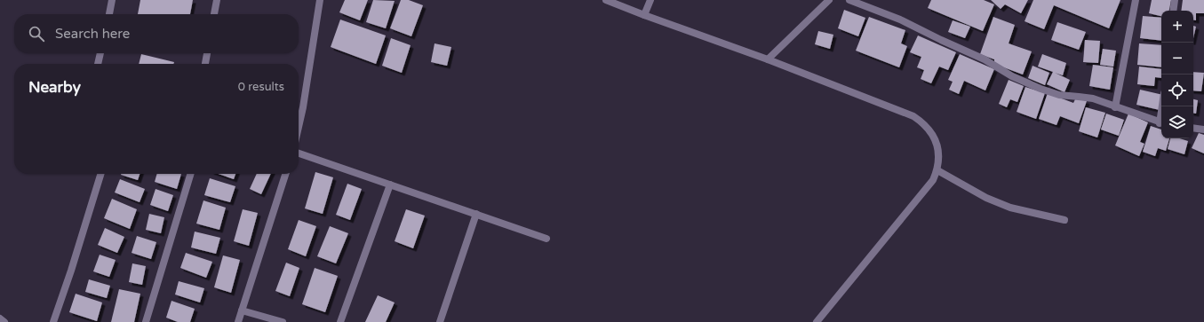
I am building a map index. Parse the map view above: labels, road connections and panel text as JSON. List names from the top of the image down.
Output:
{
  "page": {
    "map_buttons": ["+", "−"],
    "search": "Search here",
    "heading": ["Nearby", "0 results"]
  }
}
